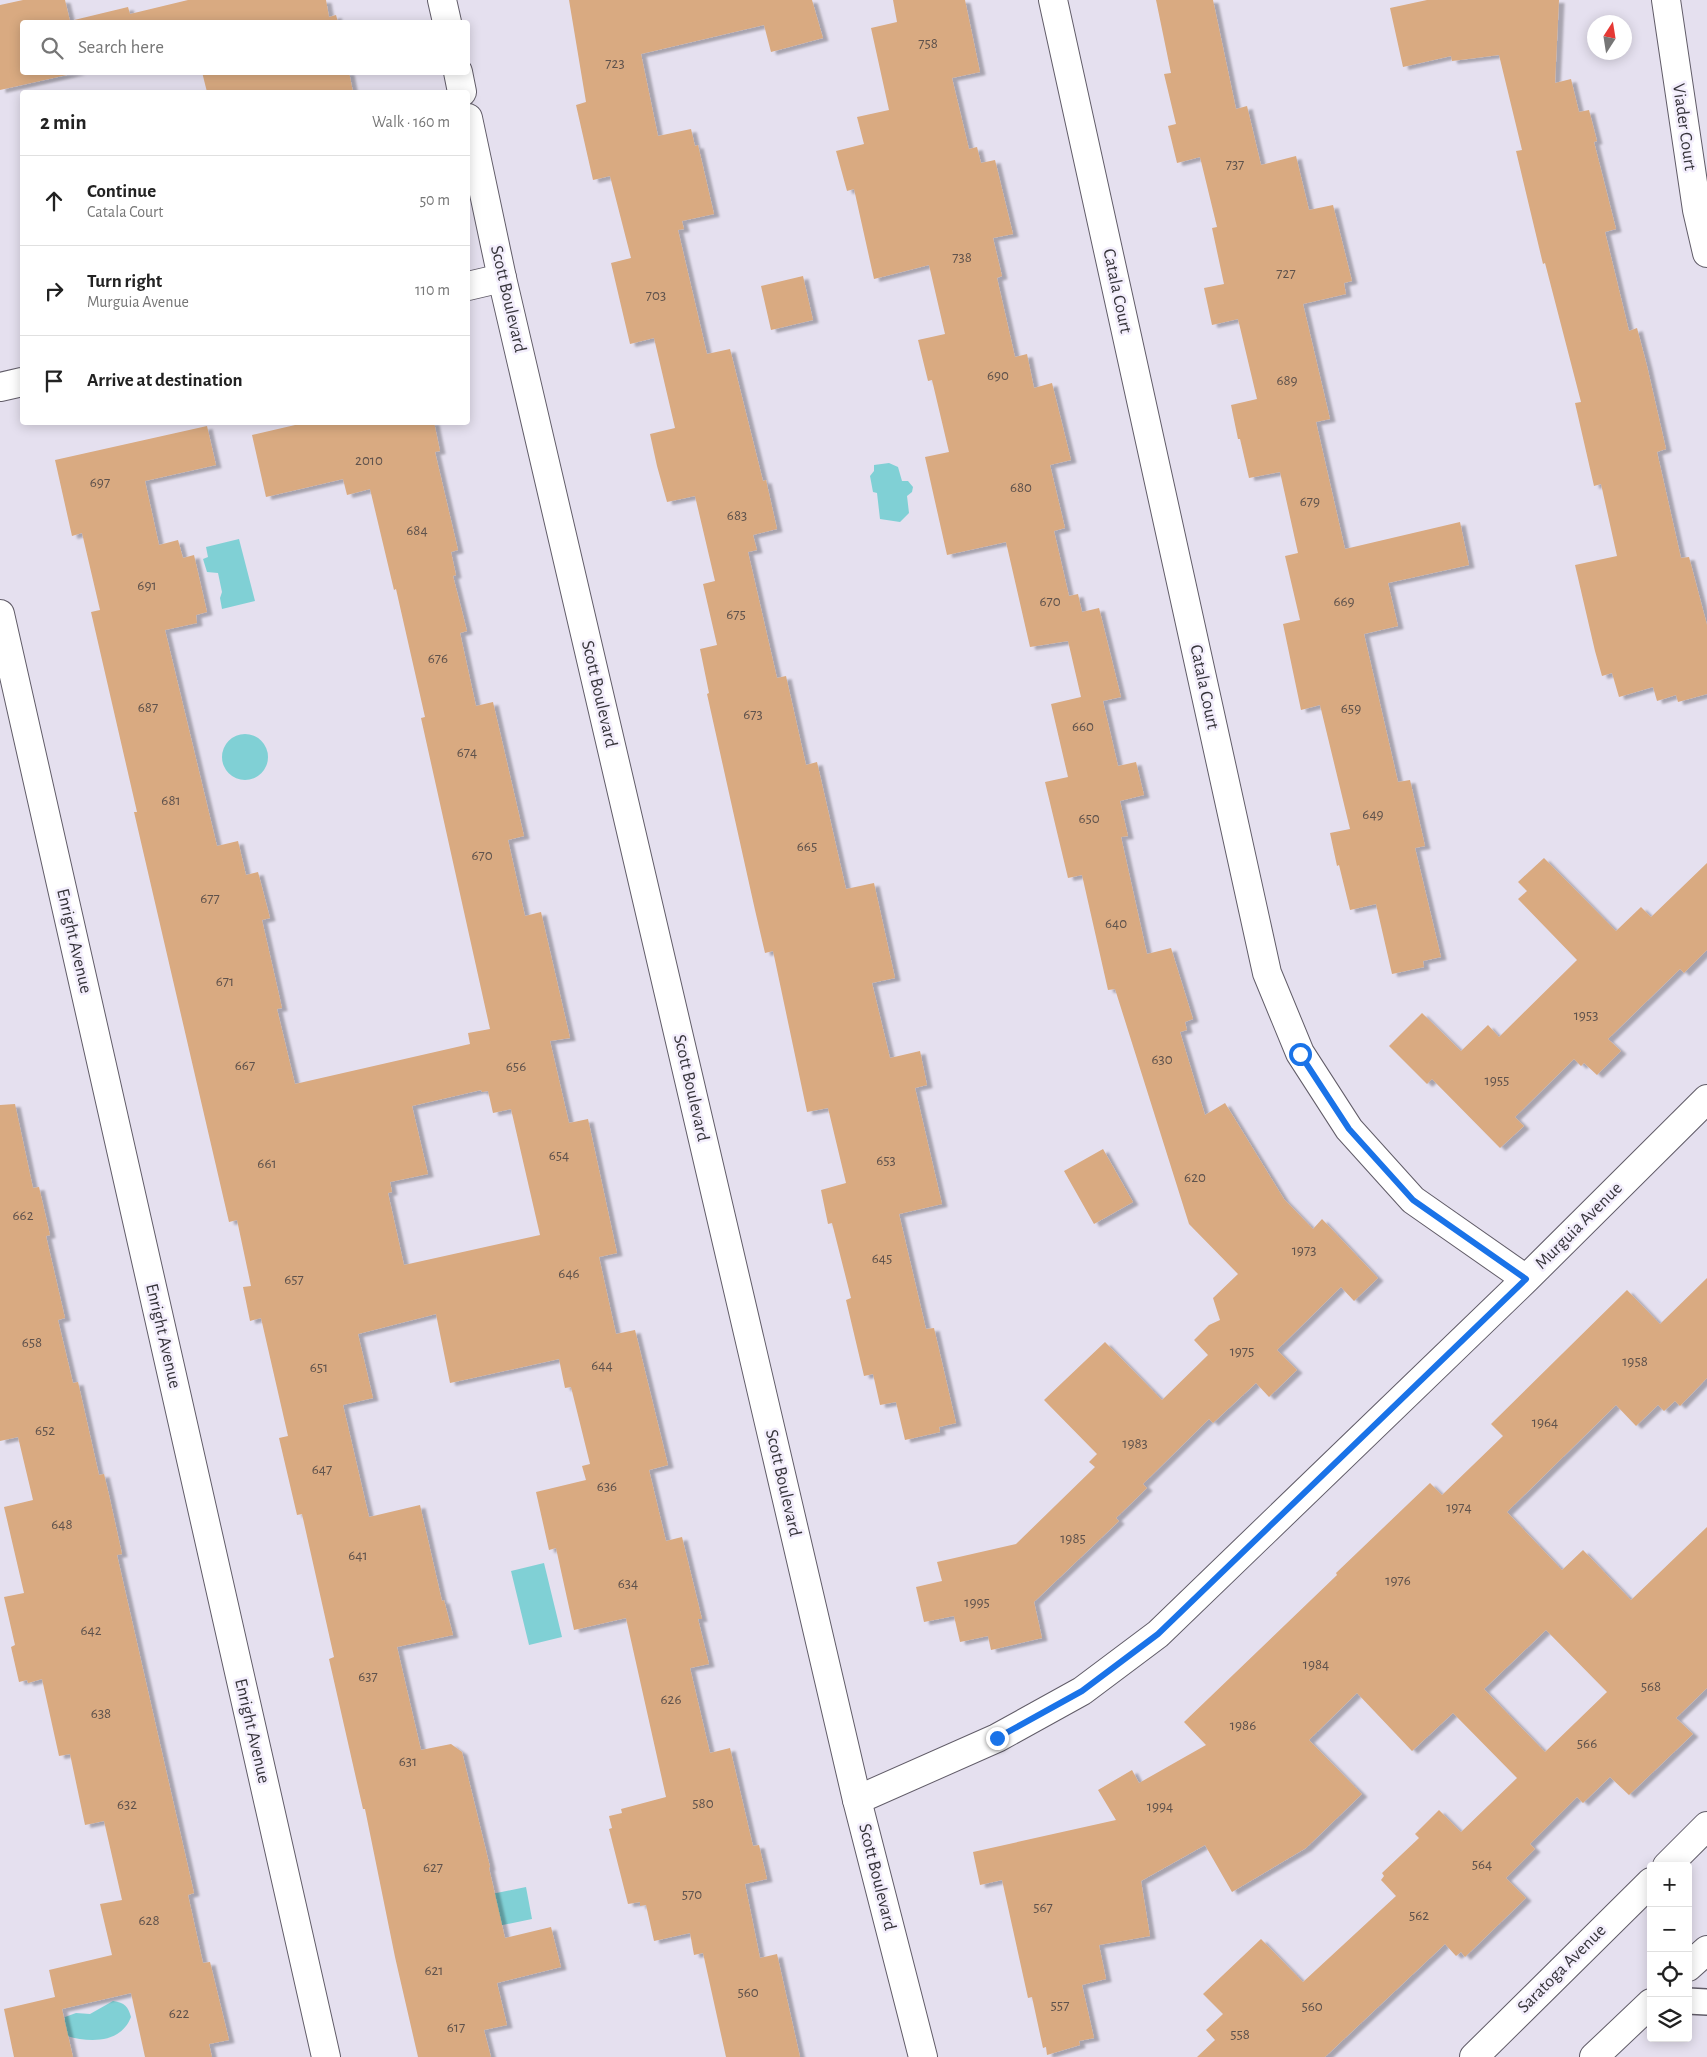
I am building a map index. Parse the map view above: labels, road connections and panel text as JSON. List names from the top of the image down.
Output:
{
  "streets": {
    "street": [
      "Viader Court",
      "Catala Court",
      "Scott Boulevard",
      "Enright Avenue",
      "Murguia Avenue",
      "Saratoga Avenue"
    ]
  },
  "crossings": [
    ["Catala Court", "Murguia Avenue"],
    ["Scott Boulevard", "Murguia Avenue"]
  ],
  "house_numbers": [
    "758",
    "723",
    "737",
    "738",
    "727",
    "703",
    "690",
    "689",
    "2010",
    "697",
    "680",
    "679",
    "683",
    "684",
    "691",
    "670",
    "669",
    "675",
    "676",
    "687",
    "659",
    "673",
    "660",
    "674",
    "681",
    "649",
    "650",
    "665",
    "670",
    "677",
    "640",
    "671",
    "1953",
    "630",
    "667",
    "656",
    "1955",
    "654",
    "653",
    "661",
    "620",
    "662",
    "1973",
    "645",
    "646",
    "657",
    "658",
    "1975",
    "1958",
    "644",
    "651",
    "1964",
    "652",
    "1983",
    "647",
    "636",
    "1974",
    "648",
    "1985",
    "641",
    "1976",
    "634",
    "1995",
    "642",
    "1984",
    "637",
    "568",
    "626",
    "638",
    "1986",
    "566",
    "631",
    "580",
    "632",
    "1994",
    "564",
    "627",
    "570",
    "567",
    "562",
    "628",
    "621",
    "560",
    "557",
    "560",
    "622",
    "617",
    "558"
  ],
  "north": "top",
  "page": {
    "search": "Search here",
    "heading": ["2 min", "Walk · 160 m"],
    "list": [
      ["Continue", "Catala Court", "50 m"],
      ["Turn right", "Murguia Avenue", "110 m"],
      "Arrive at destination"
    ],
    "map_buttons": ["+", "−"]
  }
}
